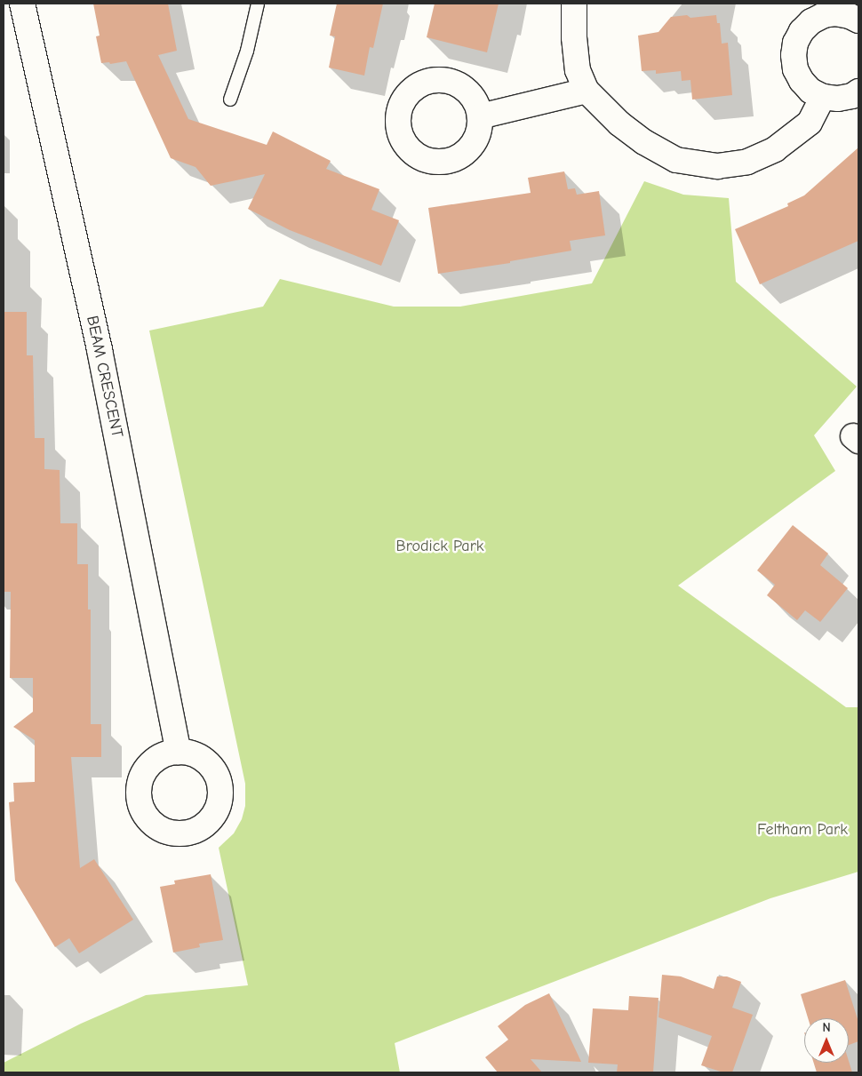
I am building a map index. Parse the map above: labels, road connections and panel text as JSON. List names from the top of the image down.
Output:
{
  "streets": {
    "street": ["BEAM CRESCENT"]
  },
  "parks": ["Brodick Park", "Feltham Park"],
  "north": "top"
}
